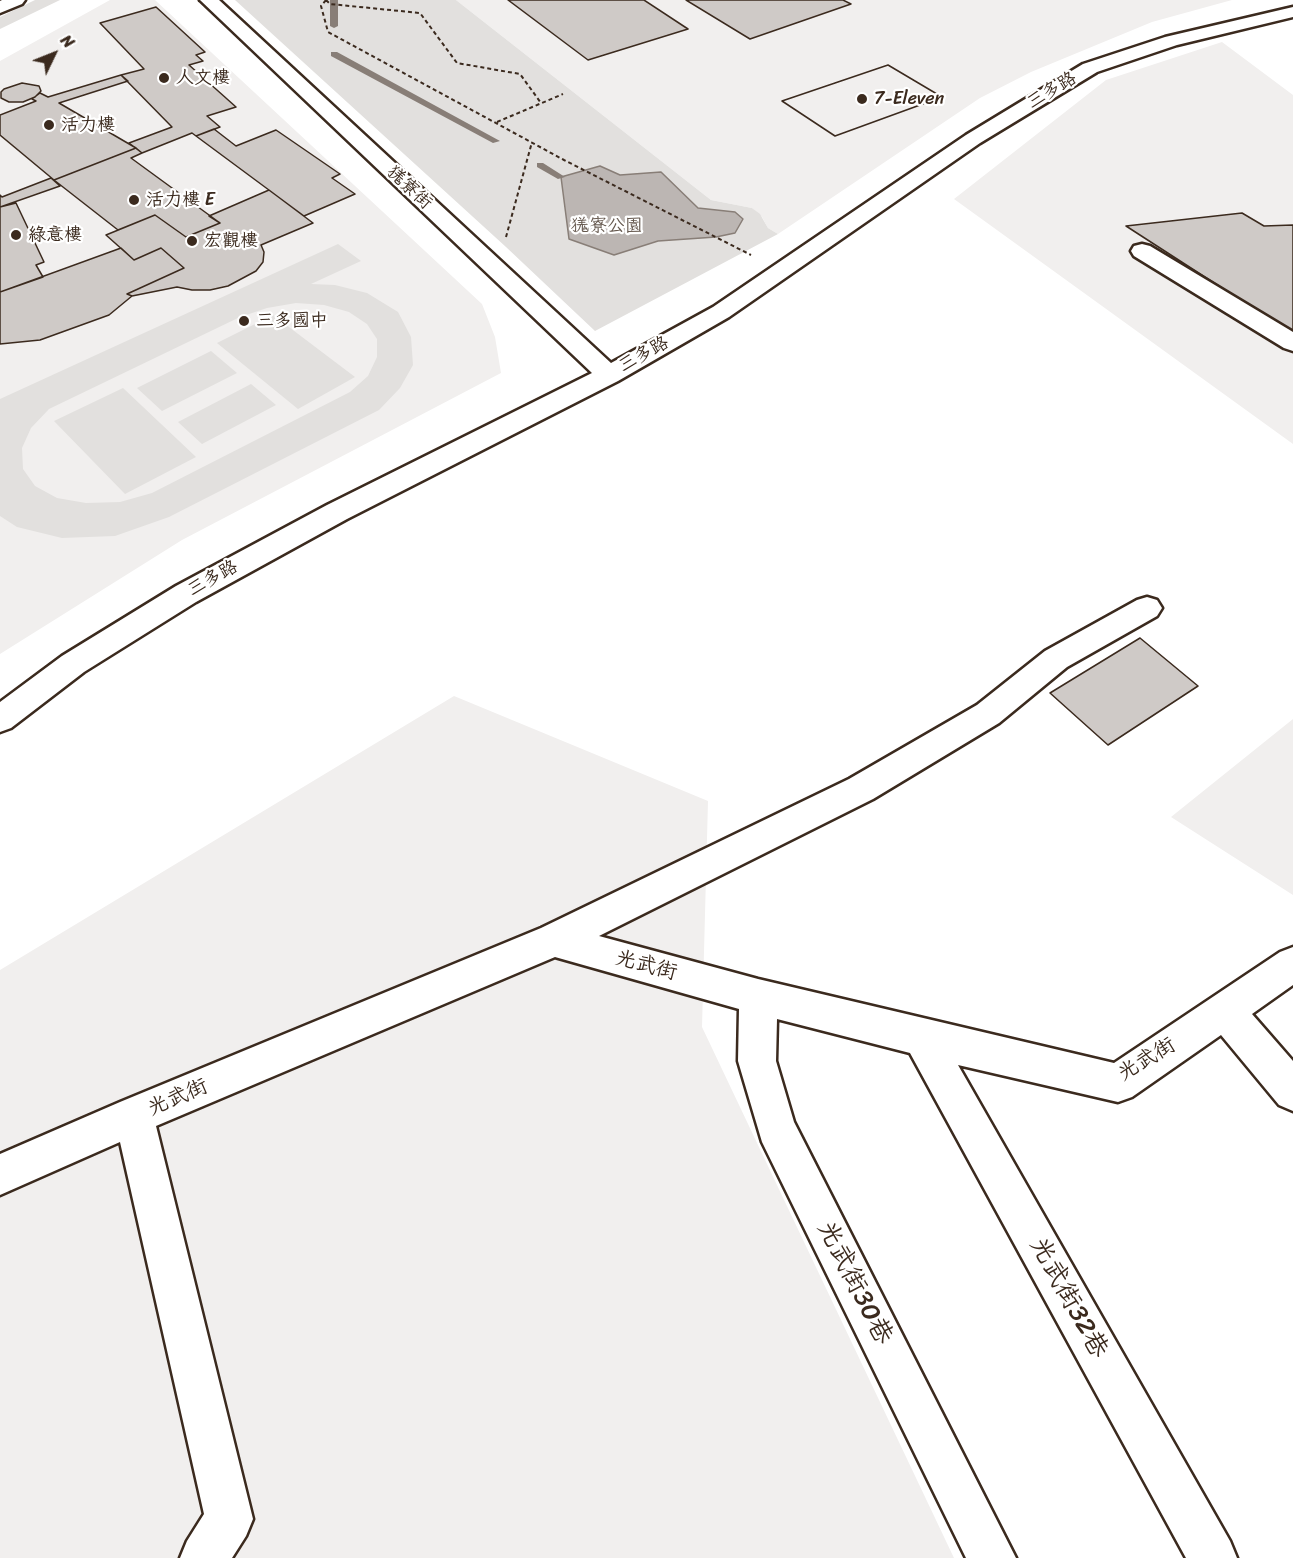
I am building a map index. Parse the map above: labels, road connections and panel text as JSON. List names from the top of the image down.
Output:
{
  "streets": {
    "street": [
      "三多路",
      "獇寮街",
      "光武街",
      "光武街30巷",
      "光武街32巷"
    ]
  },
  "crossings": [
    ["三多路", "獇寮街"],
    ["光武街", "光武街30巷"],
    ["光武街", "光武街32巷"]
  ],
  "parks": ["獇寮公園"],
  "places": [
    "人文樓",
    "7-Eleven",
    "活力樓",
    "活力樓 E",
    "綠意樓",
    "宏觀樓",
    "三多國中"
  ],
  "north": "top right"
}
